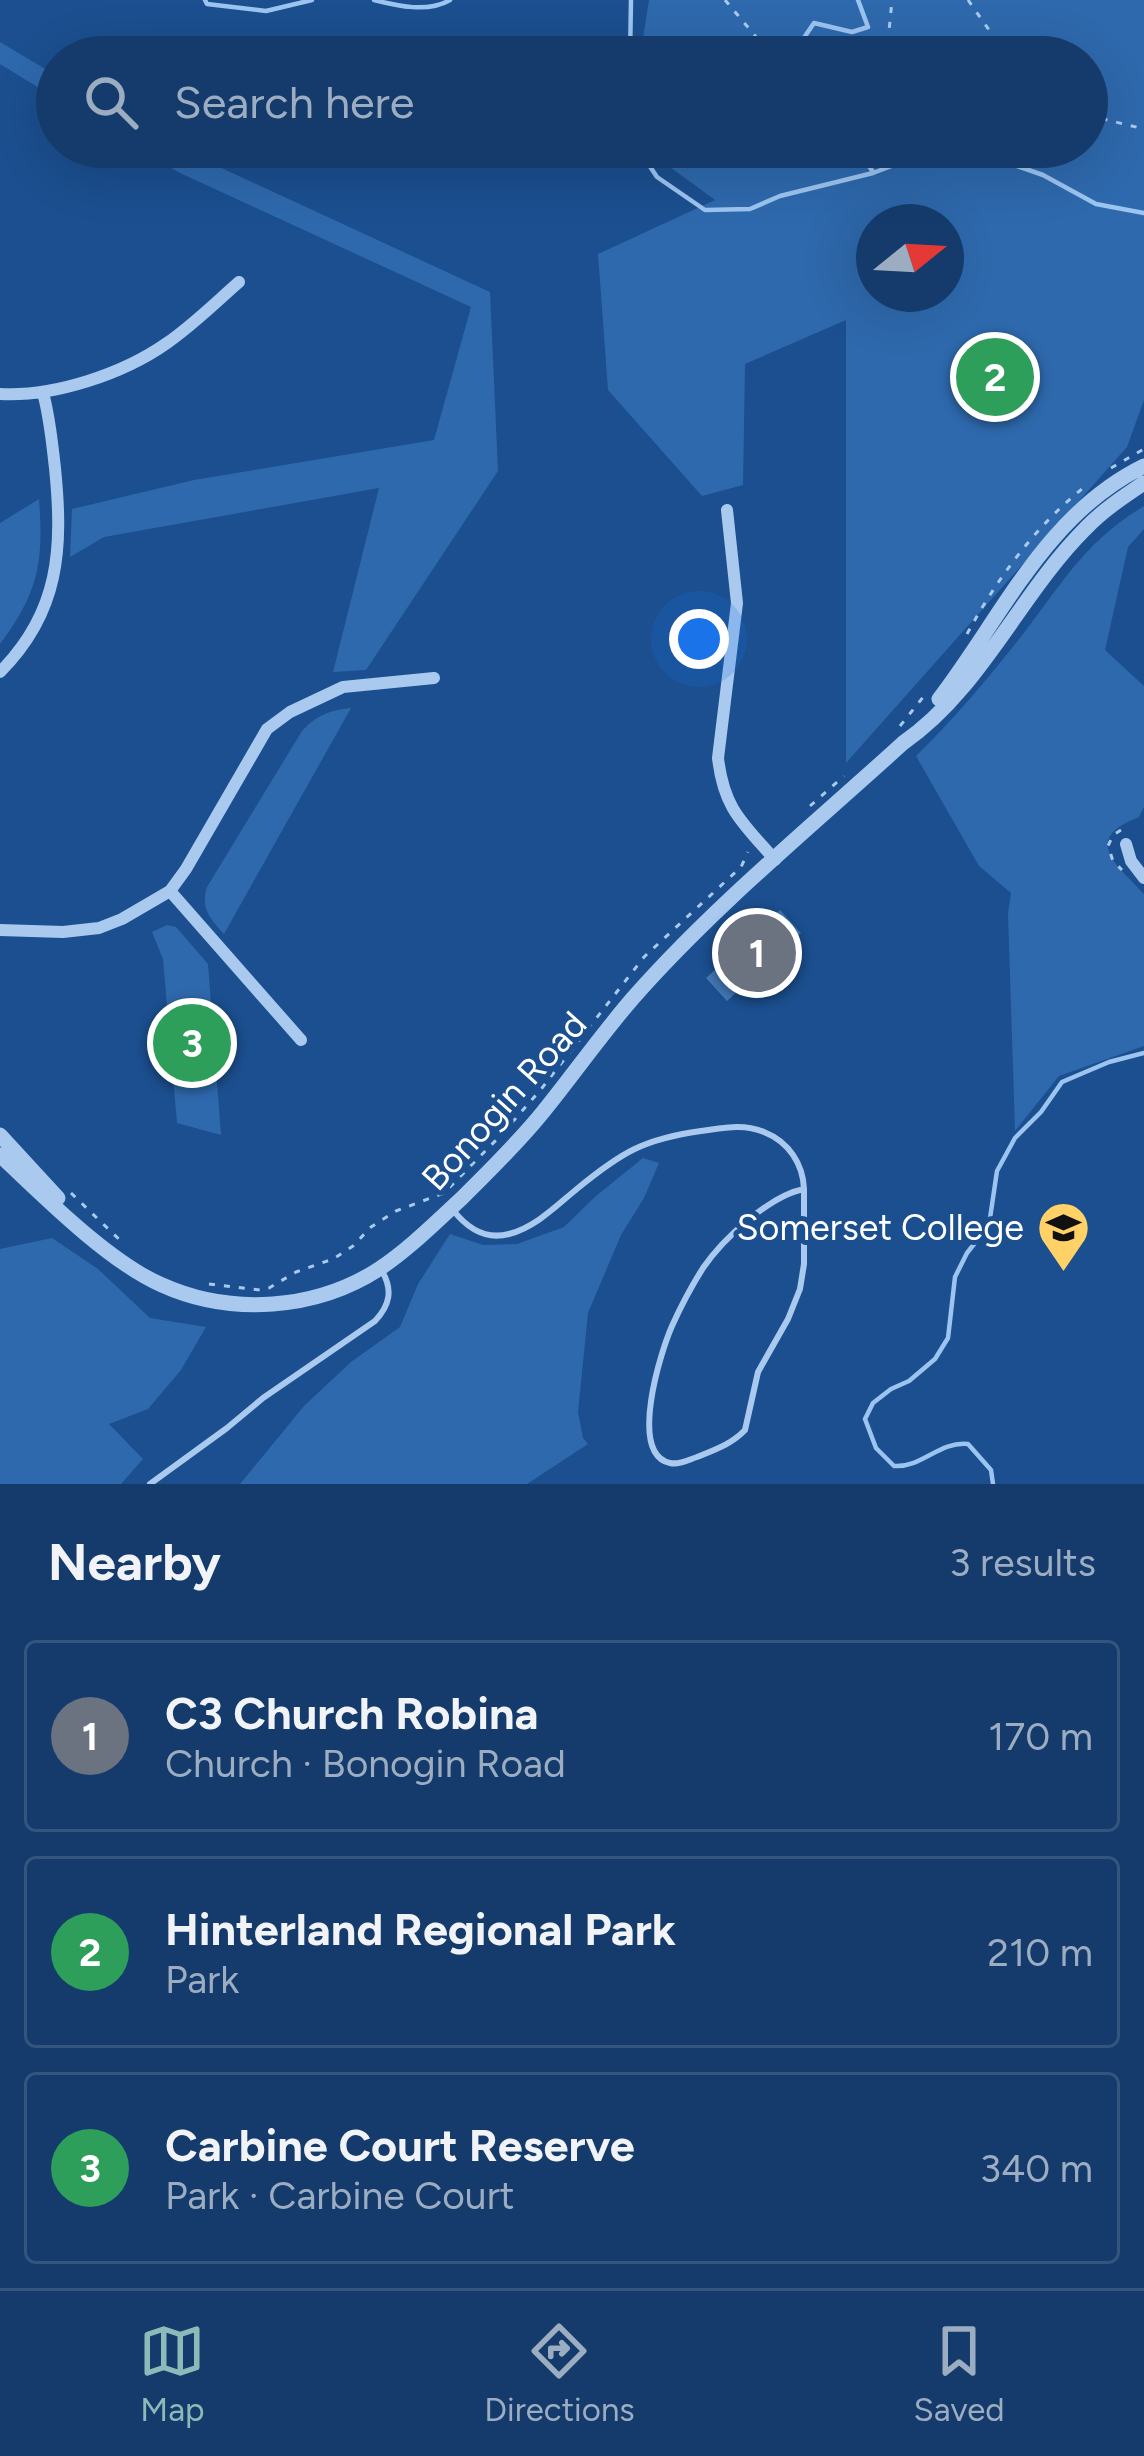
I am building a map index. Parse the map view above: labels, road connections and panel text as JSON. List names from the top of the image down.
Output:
{
  "streets": {
    "street": ["Bonogin Road"]
  },
  "places": {
    "school or university": ["Somerset College"]
  },
  "north": "right",
  "page": {
    "search": "Search here",
    "pins": ["2", "1", "3"],
    "heading": ["Nearby", "3 results"],
    "list": [
      {
        "mark": "1",
        "name": "C3 Church Robina",
        "note": "Church · Bonogin Road",
        "value": "170 m"
      },
      {
        "mark": "2",
        "name": "Hinterland Regional Park",
        "note": "Park",
        "value": "210 m"
      },
      {
        "mark": "3",
        "name": "Carbine Court Reserve",
        "note": "Park · Carbine Court",
        "value": "340 m"
      }
    ],
    "nav": ["Map", "Directions", "Saved"]
  }
}
